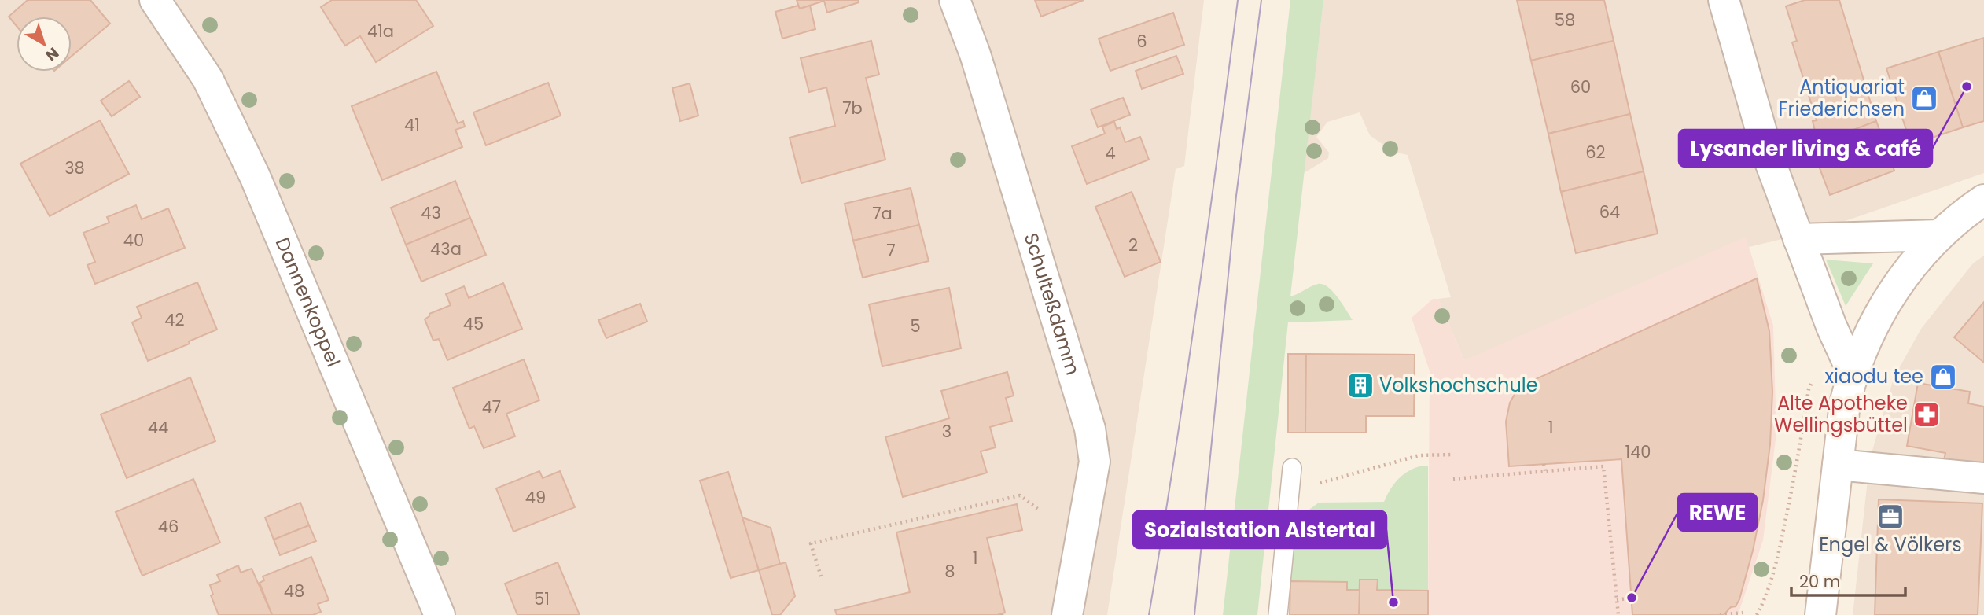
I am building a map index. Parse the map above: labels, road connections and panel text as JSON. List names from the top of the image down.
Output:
{
  "streets": {
    "street": ["Dannenkoppel", "Schulteßdamm"]
  },
  "places": {
    "other": ["Lysander living & café", "REWE", "Sozialstation Alstertal"],
    "shop": ["Antiquariat Friederichsen", "xiaodu tee"],
    "building": ["Volkshochschule"],
    "pharmacy": ["Alte Apotheke Wellingsbüttel"],
    "office": ["Engel & Völkers"]
  },
  "house_numbers": [
    "58",
    "41a",
    "6",
    "60",
    "7b",
    "41",
    "62",
    "4",
    "38",
    "64",
    "43",
    "7a",
    "40",
    "2",
    "43a",
    "7",
    "42",
    "45",
    "5",
    "47",
    "44",
    "1",
    "3",
    "140",
    "49",
    "46",
    "1",
    "8",
    "48",
    "51"
  ],
  "scale_bar": "20 m",
  "north": "bottom right"
}
